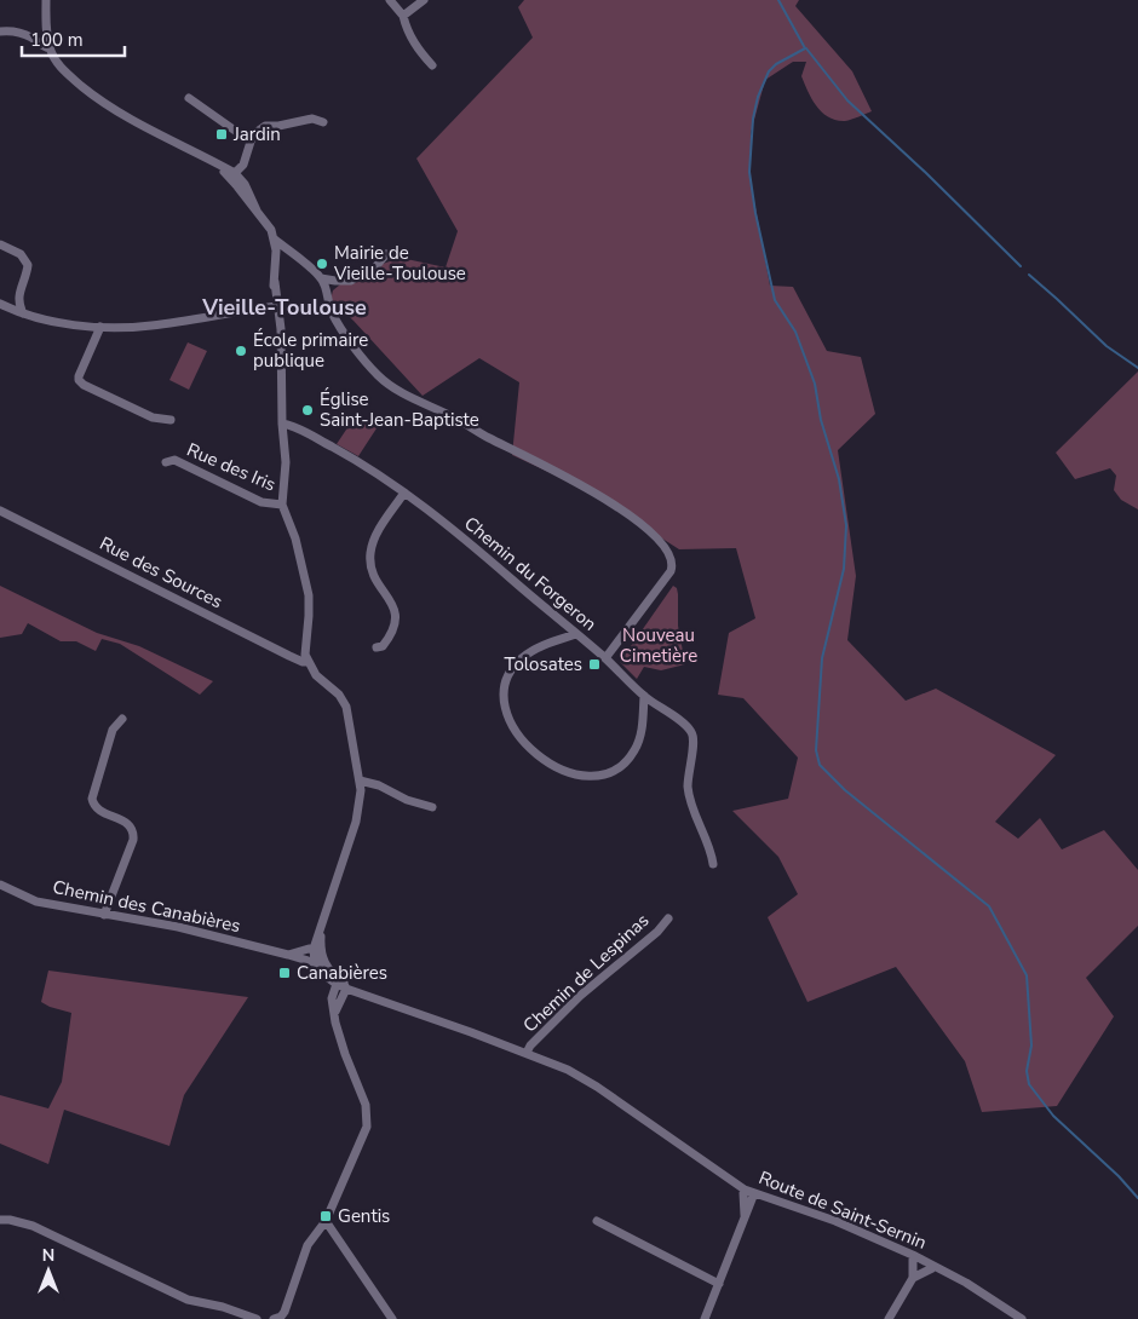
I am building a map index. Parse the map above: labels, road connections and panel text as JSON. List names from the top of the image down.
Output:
{
  "streets": {
    "street": [
      "Rue des Iris",
      "Rue des Sources",
      "Chemin du Forgeron",
      "Chemin des Canabières",
      "Chemin de Lespinas",
      "Route de Saint-Sernin"
    ]
  },
  "crossings": [
    ["Chemin de Lespinas", "Route de Saint-Sernin"]
  ],
  "districts": ["Vieille-Toulouse"],
  "parks": ["Nouveau Cimetière"],
  "places": {
    "transit": [
      "Jardin",
      "Tolosates",
      "Canabières",
      "Gentis"
    ],
    "other": ["Mairie de Vieille-Toulouse", "École primaire publique", "Église Saint-Jean-Baptiste"]
  },
  "scale_bar": "100 m",
  "north": "top"
}
